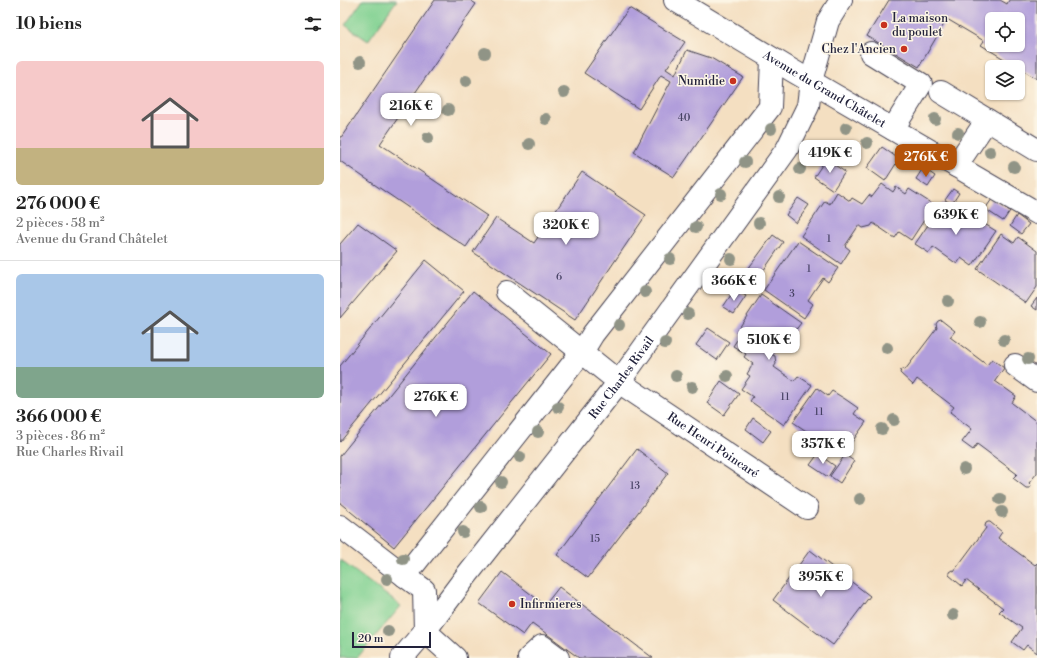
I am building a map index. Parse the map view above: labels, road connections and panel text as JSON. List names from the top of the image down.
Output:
{
  "streets": {
    "street": ["Avenue du Grand Châtelet", "Rue Charles Rivail", "Rue Henri Poincaré"]
  },
  "crossings": [
    ["Avenue du Grand Châtelet", "Rue Charles Rivail"],
    ["Rue Charles Rivail", "Rue Henri Poincaré"]
  ],
  "places": [
    "La maison du poulet",
    "Chez l'Ancien",
    "Numidie",
    "Infirmieres"
  ],
  "house_numbers": [
    "40",
    "1",
    "1",
    "6",
    "3",
    "11",
    "11",
    "13",
    "15"
  ],
  "scale_bar": "20 m",
  "page": {
    "heading": "10 biens",
    "list": [
      {
        "name": "276 000 €",
        "note": "2 pièces · 58 m² · Avenue du Grand Châtelet"
      },
      {
        "name": "366 000 €",
        "note": "3 pièces · 86 m² · Rue Charles Rivail"
      }
    ],
    "price": [
      "216K €",
      "419K €",
      "276K €",
      "639K €",
      "320K €",
      "366K €",
      "510K €",
      "276K €",
      "357K €",
      "395K €"
    ],
    "scale": "20 m"
  }
}
